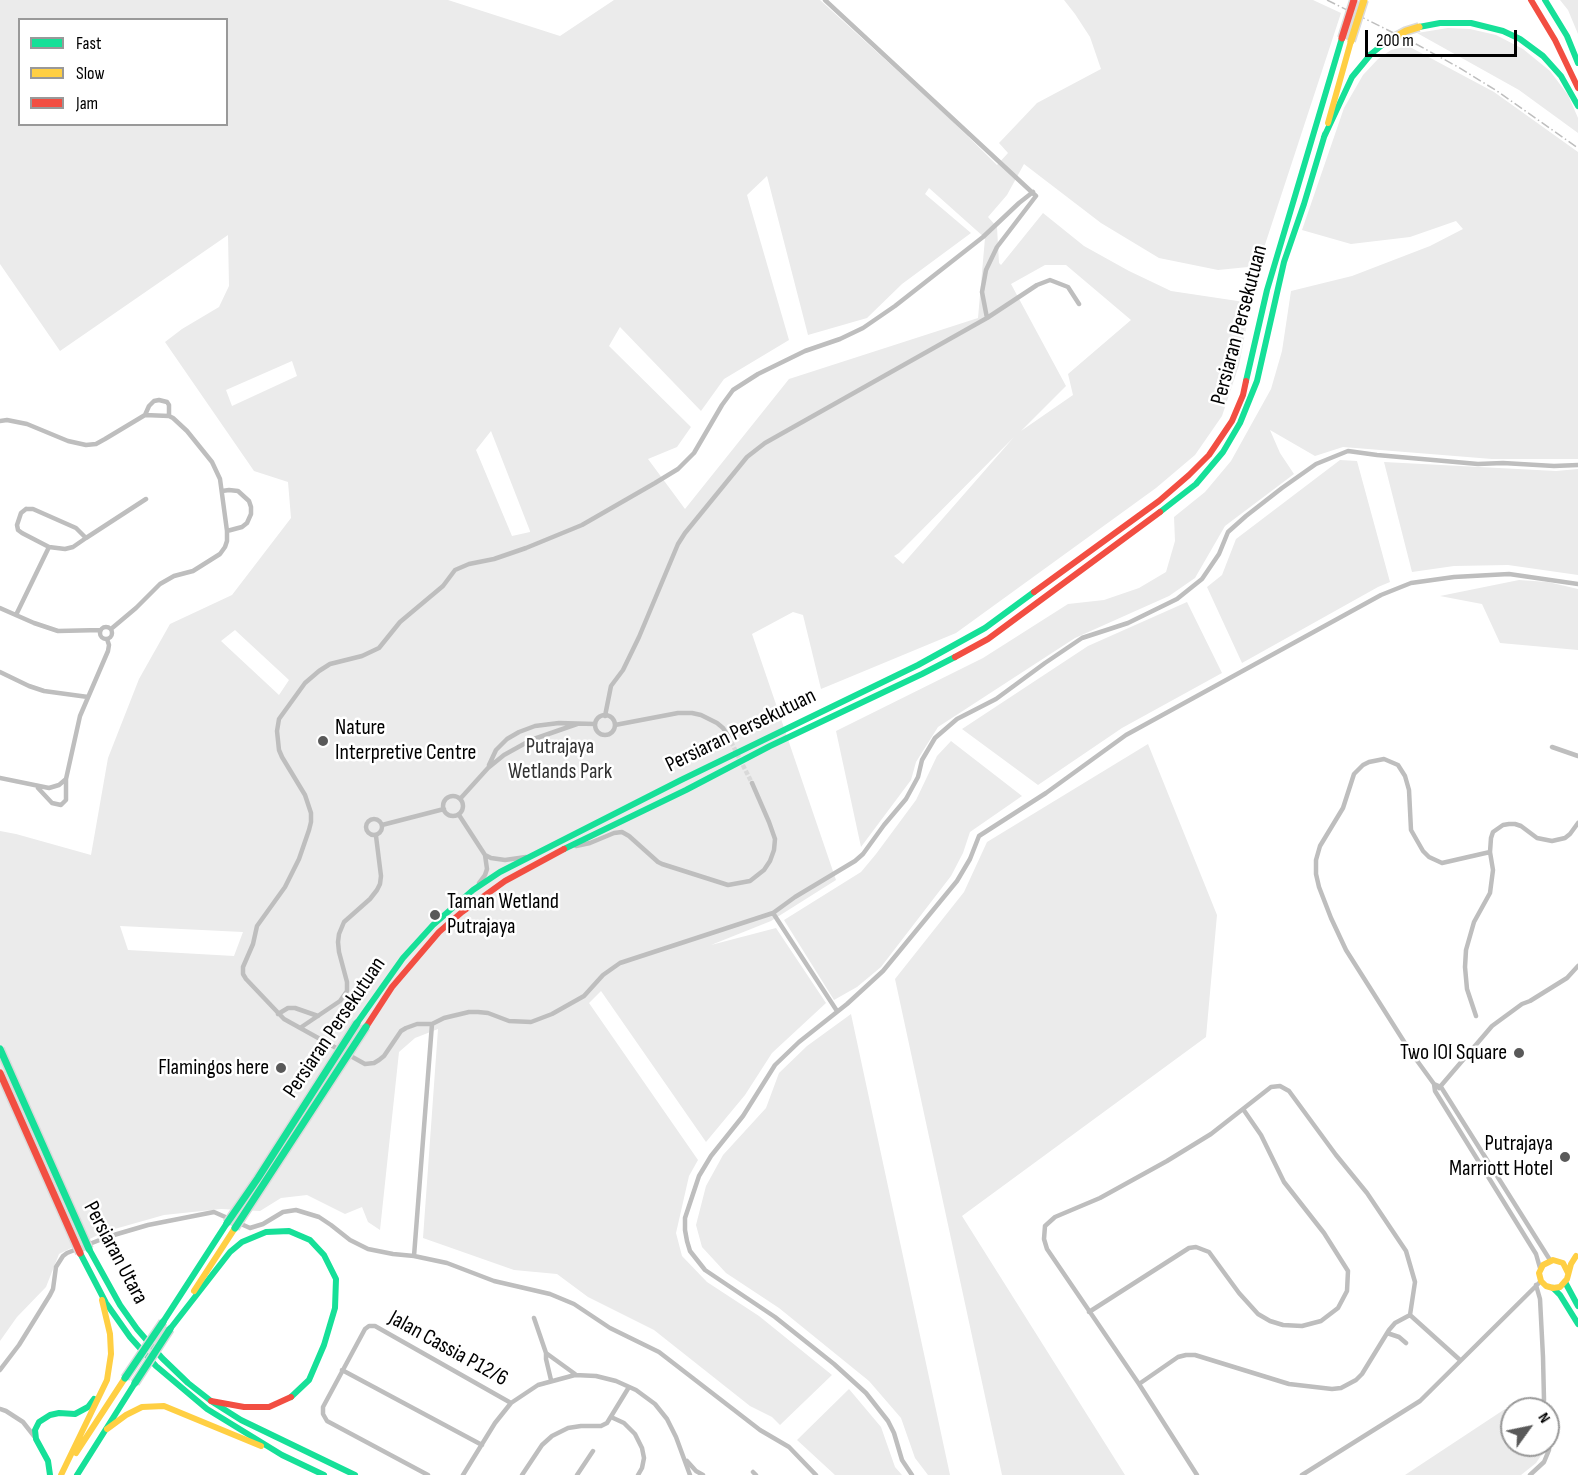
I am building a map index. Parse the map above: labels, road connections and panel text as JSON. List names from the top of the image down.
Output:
{
  "streets": {
    "main road": ["Persiaran Persekutuan", "Persiaran Utara"],
    "street": ["Jalan Cassia P12/6"]
  },
  "parks": ["Putrajaya Wetlands Park"],
  "places": [
    "Nature Interpretive Centre",
    "Taman Wetland Putrajaya",
    "Two IOI Square",
    "Flamingos here",
    "Putrajaya Marriott Hotel"
  ],
  "legend": ["Fast", "Slow", "Jam"],
  "scale_bar": "200 m",
  "north": "top right"
}
